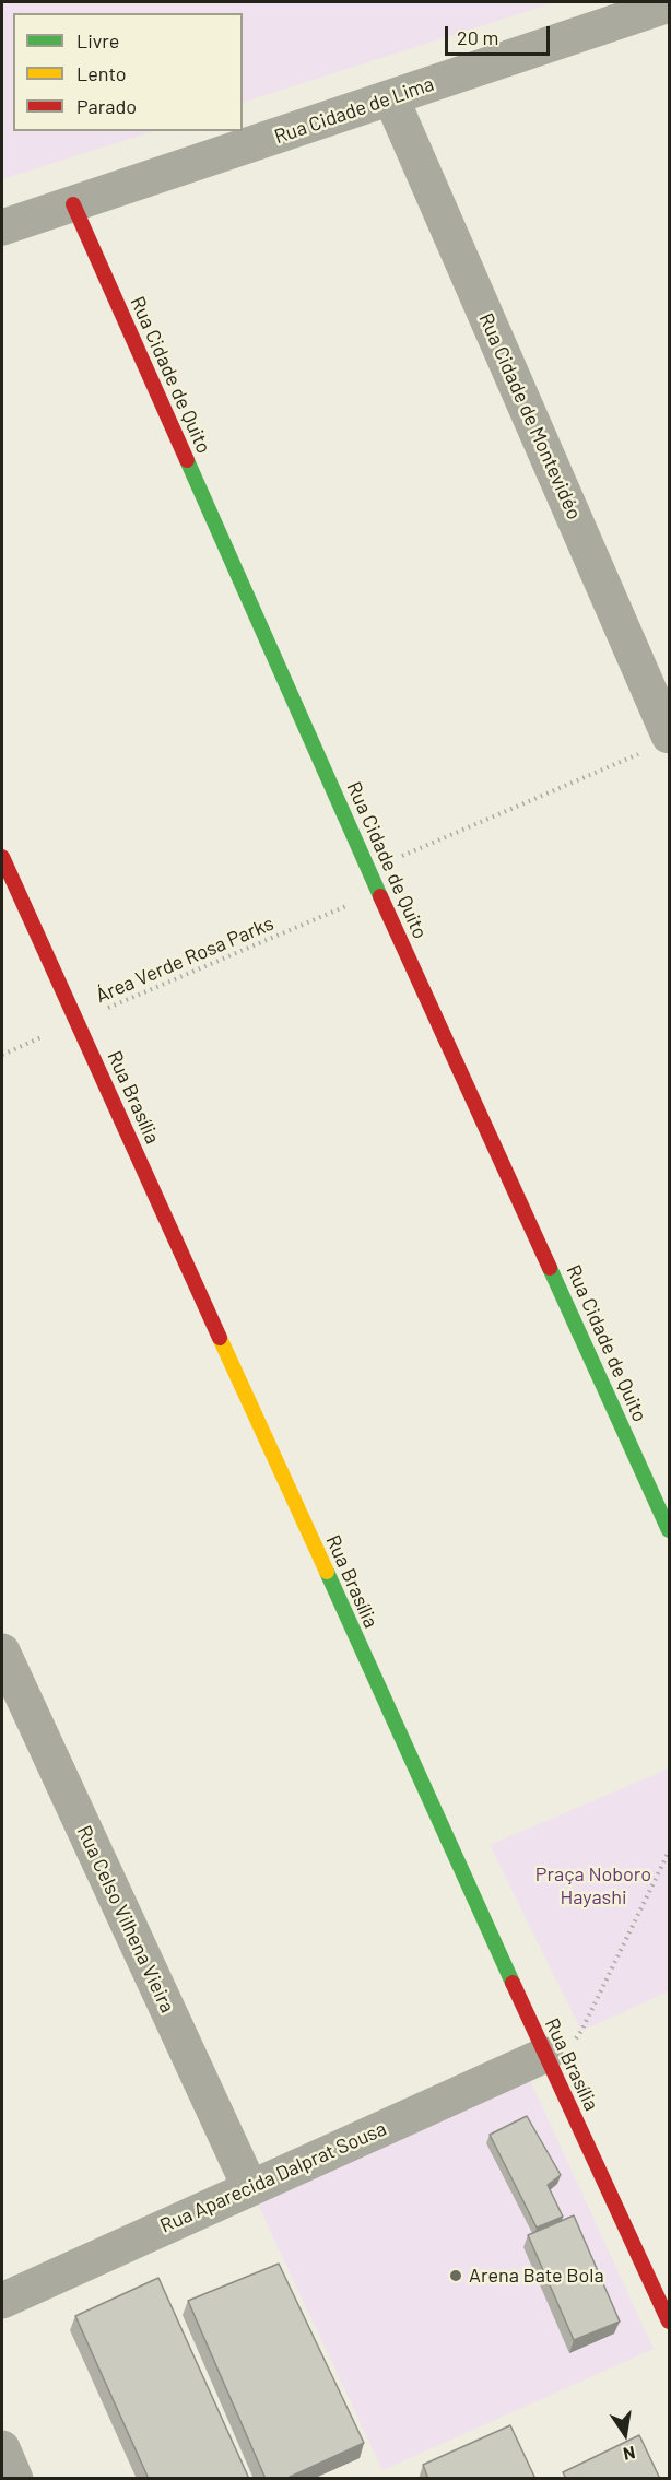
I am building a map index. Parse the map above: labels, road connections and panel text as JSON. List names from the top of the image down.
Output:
{
  "streets": {
    "street": [
      "Rua Cidade de Lima",
      "Rua Cidade de Quito",
      "Rua Cidade de Montevidéo",
      "Rua Brasília",
      "Rua Celso Vilhena Vieira",
      "Rua Aparecida Dalprat Sousa"
    ],
    "path": ["Área Verde Rosa Parks"]
  },
  "crossings": [
    ["Rua Cidade de Lima", "Rua Cidade de Quito"],
    ["Rua Cidade de Lima", "Rua Cidade de Montevidéo"],
    ["Rua Cidade de Quito", "Área Verde Rosa Parks"],
    ["Área Verde Rosa Parks", "Rua Brasília"],
    ["Rua Brasília", "Rua Aparecida Dalprat Sousa"],
    ["Rua Celso Vilhena Vieira", "Rua Aparecida Dalprat Sousa"]
  ],
  "parks": ["Praça Noboro Hayashi"],
  "places": ["Arena Bate Bola"],
  "legend": ["Livre", "Lento", "Parado"],
  "scale_bar": "20 m",
  "north": "bottom"
}
